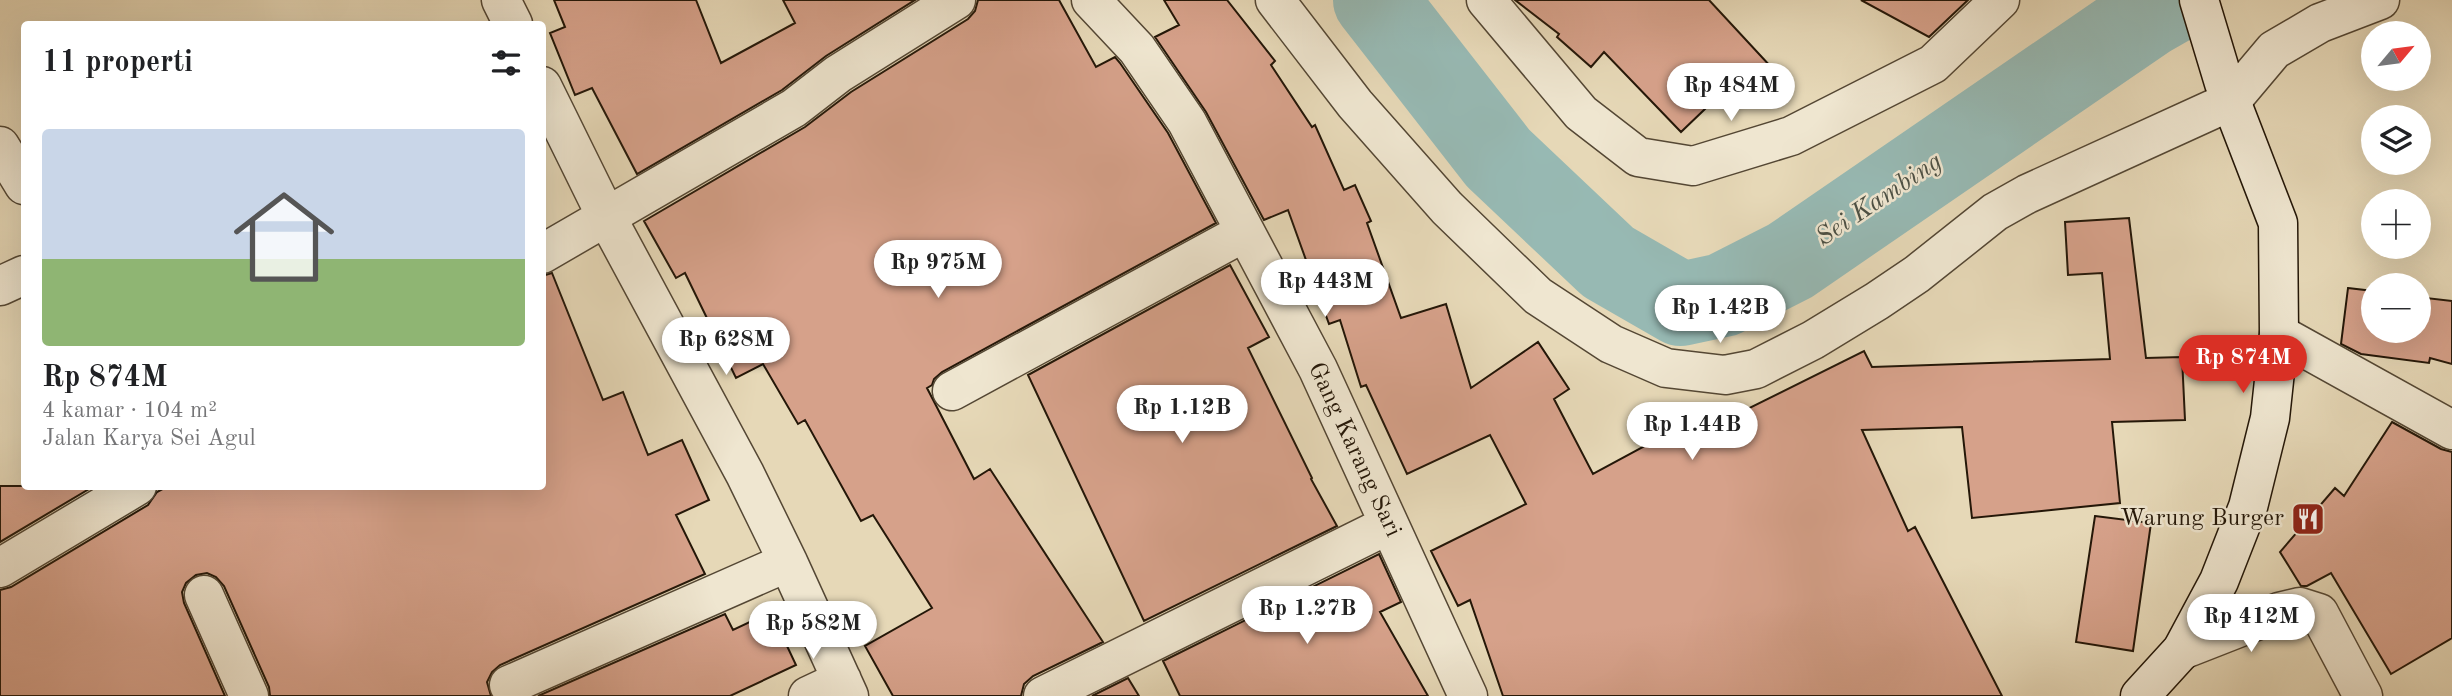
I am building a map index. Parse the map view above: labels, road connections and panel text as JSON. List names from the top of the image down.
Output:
{
  "streets": {
    "street": ["Gang Karang Sari"]
  },
  "water": ["Sei Kambing"],
  "places": {
    "restaurant": ["Warung Burger"]
  },
  "north": "top right",
  "page": {
    "map_buttons": ["+", "−"],
    "heading": "11 properti",
    "price": [
      "Rp 484M",
      "Rp 975M",
      "Rp 443M",
      "Rp 1.42B",
      "Rp 628M",
      "Rp 874M",
      "Rp 1.12B",
      "Rp 1.44B",
      "Rp 1.27B",
      "Rp 412M",
      "Rp 582M"
    ],
    "list": [
      {
        "name": "Rp 874M",
        "note": "4 kamar · 104 m² · Jalan Karya Sei Agul"
      }
    ]
  }
}
